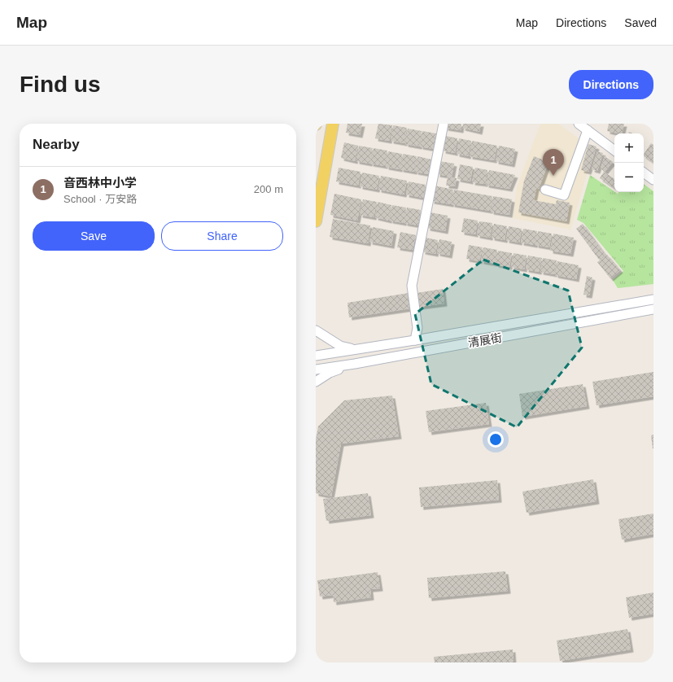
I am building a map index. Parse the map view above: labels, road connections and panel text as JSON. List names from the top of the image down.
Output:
{
  "streets": {
    "street": ["清展街"]
  },
  "page": {
    "header": "Map",
    "nav": ["Map", "Directions", "Saved"],
    "buttons": [
      "Directions",
      ["Save", "Share"]
    ],
    "title": "Find us",
    "heading": "Nearby",
    "map_buttons": ["+", "−"],
    "pins": "1",
    "list": [
      {
        "mark": "1",
        "name": "音西林中小学",
        "note": "School · 万安路",
        "value": "200 m"
      }
    ]
  }
}
